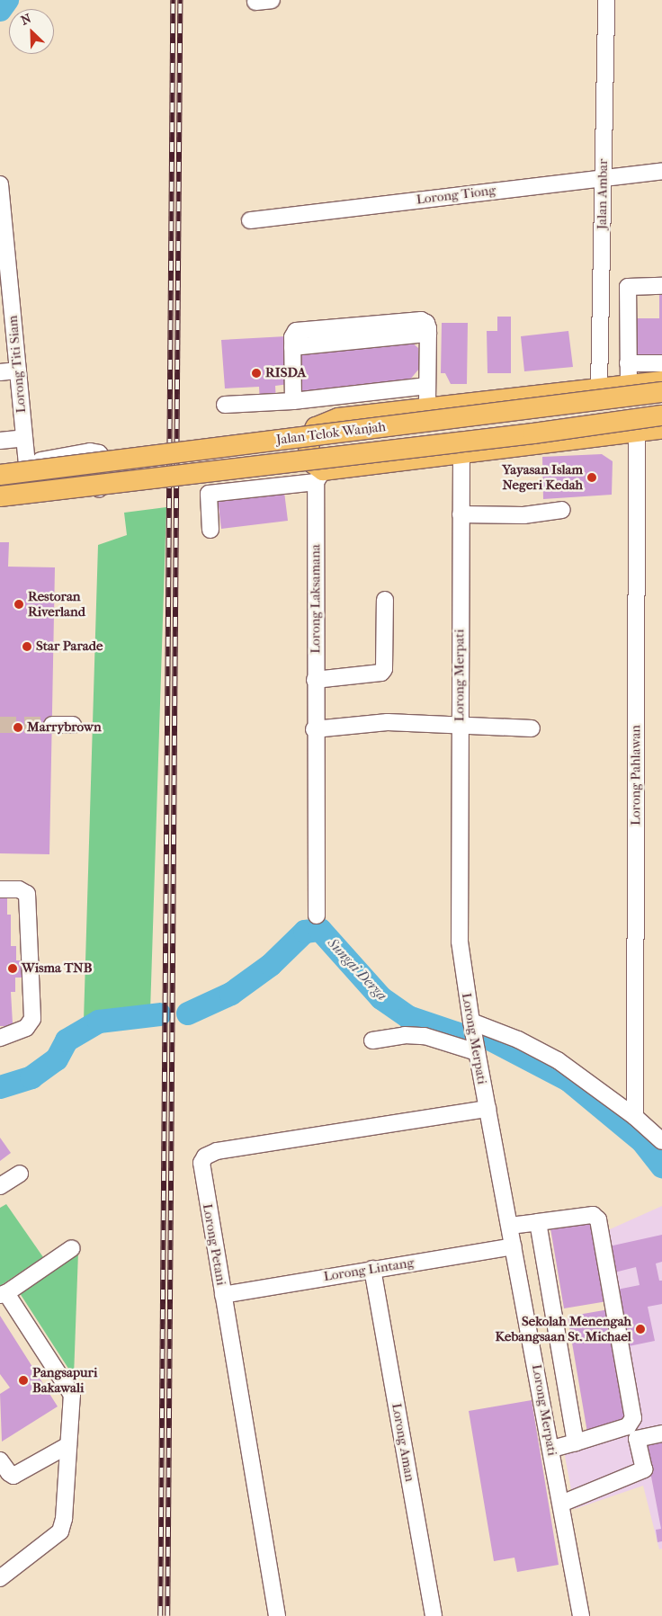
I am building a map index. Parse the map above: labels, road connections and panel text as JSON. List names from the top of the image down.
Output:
{
  "streets": {
    "main road": ["Jalan Telok Wanjah"],
    "street": [
      "Jalan Ambar",
      "Lorong Tiong",
      "Lorong Titi Siam",
      "Lorong Laksamana",
      "Lorong Merpati",
      "Lorong Pahlawan",
      "Lorong Petani",
      "Lorong Lintang",
      "Lorong Aman"
    ]
  },
  "crossings": [
    ["Jalan Ambar", "Lorong Tiong"],
    ["Lorong Merpati", "Lorong Petani"],
    ["Lorong Merpati", "Lorong Lintang"],
    ["Lorong Petani", "Lorong Lintang"],
    ["Lorong Lintang", "Lorong Aman"]
  ],
  "water": ["Sungai Derga"],
  "places": [
    "RISDA",
    "Yayasan Islam Negeri Kedah",
    "Restoran Riverland",
    "Star Parade",
    "Marrybrown",
    "Wisma TNB",
    "Sekolah Menengah Kebangsaan St. Michael",
    "Pangsapuri Bakawali"
  ],
  "north": "top left"
}
